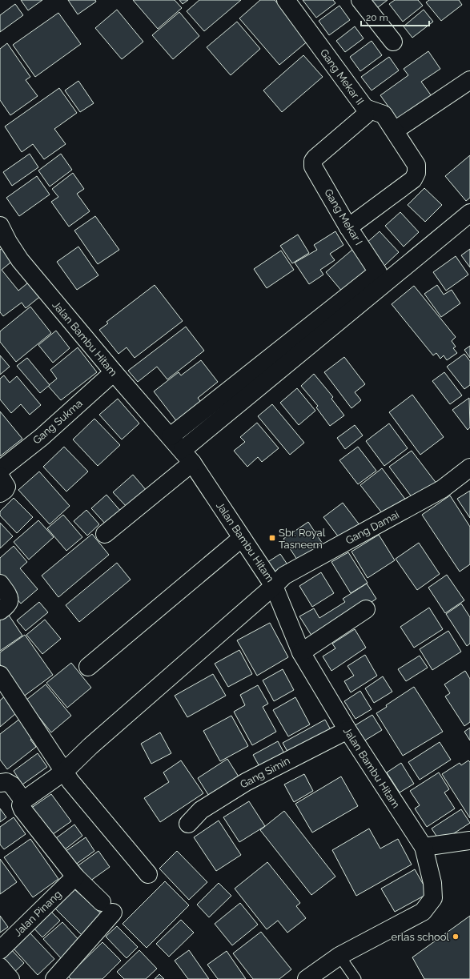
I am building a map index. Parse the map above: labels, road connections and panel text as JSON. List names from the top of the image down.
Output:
{
  "streets": {
    "street": [
      "Gang Mekar II",
      "Gang Mekar I",
      "Jalan Bambu Hitam",
      "Gang Sukma",
      "Gang Damai",
      "Gang Simin",
      "Jalan Pinang"
    ]
  },
  "crossings": [
    ["Gang Mekar II", "Gang Mekar I"],
    ["Gang Mekar I", "Jalan Bambu Hitam"],
    ["Jalan Bambu Hitam", "Gang Sukma"],
    ["Jalan Bambu Hitam", "Gang Damai"],
    ["Jalan Bambu Hitam", "Gang Simin"]
  ],
  "places": {
    "transit": ["Sbr. Royal Tasneem"],
    "other": ["erlas school"]
  },
  "scale_bar": "20 m"
}
